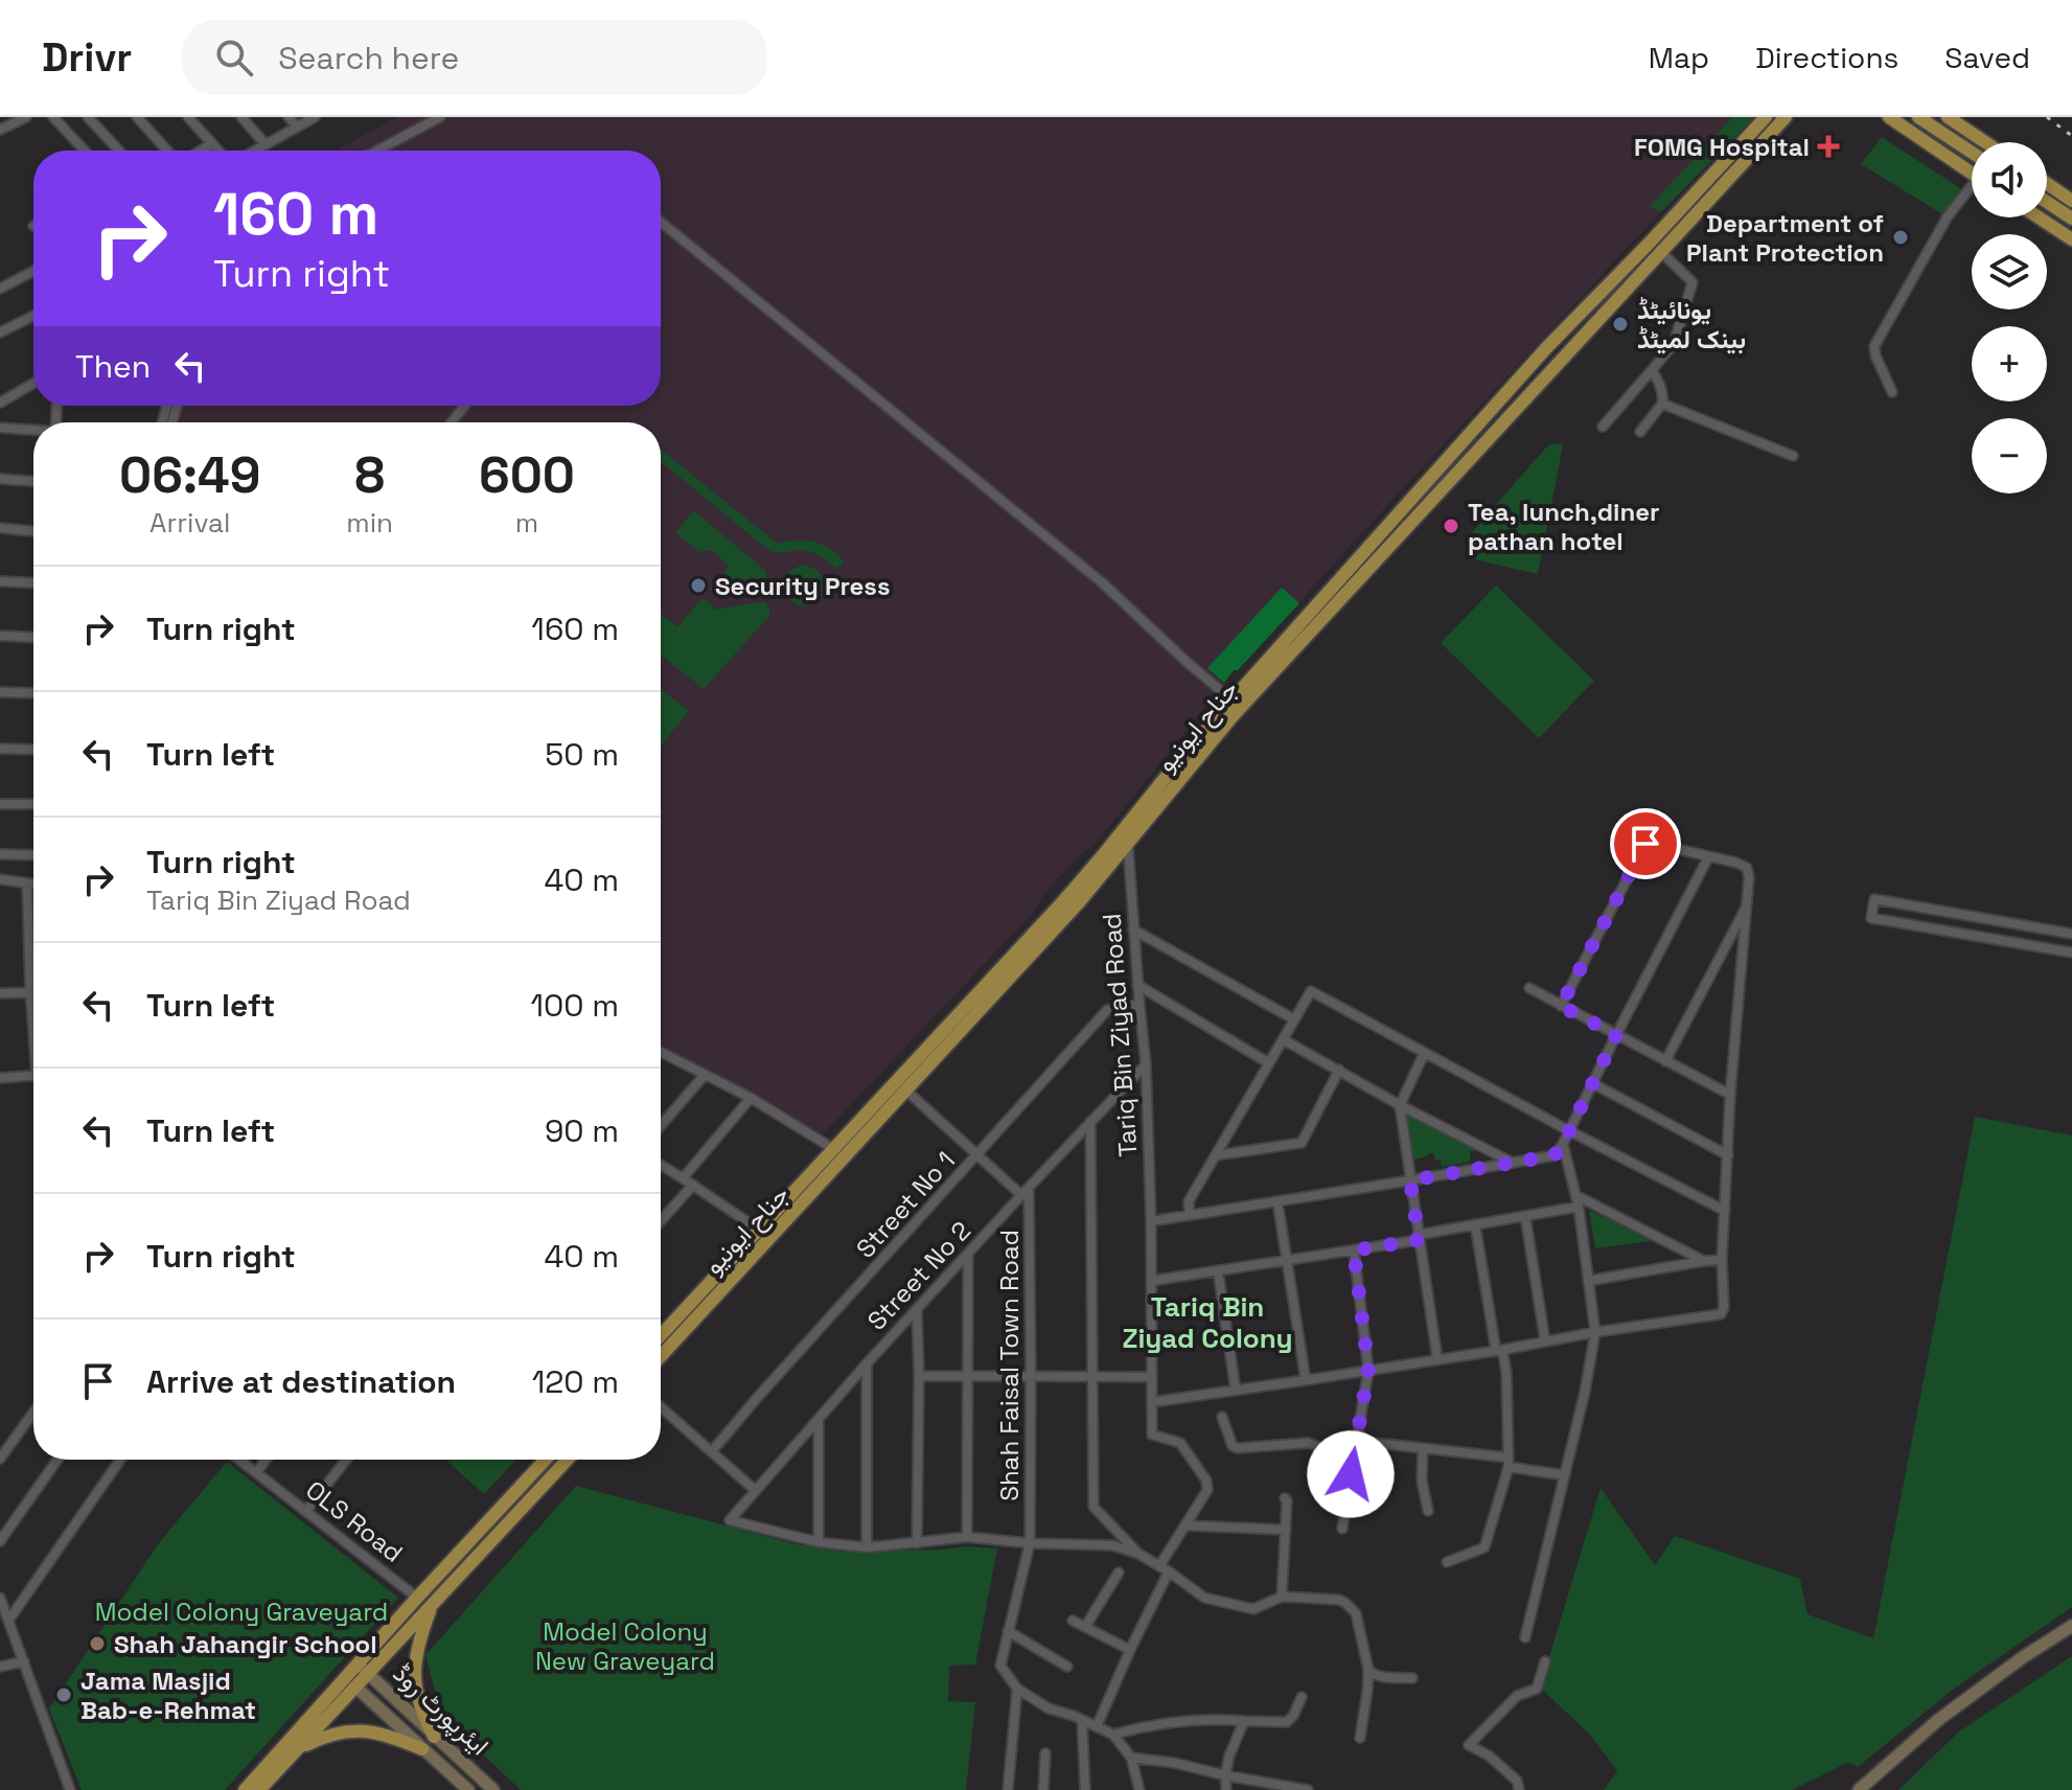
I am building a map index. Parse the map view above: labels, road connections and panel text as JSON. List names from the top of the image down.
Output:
{
  "streets": {
    "highway": ["جناح ایونیو"],
    "main road": ["ایئرپورٹ روڈ"],
    "street": [
      "Tariq Bin Ziyad Road",
      "Street No 1",
      "Street No 2",
      "Shah Faisal Town Road",
      "OLS Road"
    ]
  },
  "crossings": [
    ["جناح ایونیو", "Tariq Bin Ziyad Road"],
    ["Tariq Bin Ziyad Road", "Street No 1"],
    ["Tariq Bin Ziyad Road", "Street No 2"],
    ["Street No 2", "Shah Faisal Town Road"]
  ],
  "districts": ["Tariq Bin Ziyad Colony"],
  "parks": ["Model Colony Graveyard", "Model Colony New Graveyard"],
  "places": {
    "health": ["FOMG Hospital"],
    "other": [
      "Department of Plant Protection",
      "یونائیٹڈ بینک لمیٹڈ",
      "Tea, lunch,diner pathan hotel",
      "Security Press",
      "Shah Jahangir School",
      "Jama Masjid Bab-e-Rehmat"
    ]
  },
  "page": {
    "header": "Drivr",
    "search": "Search here",
    "nav": ["Map", "Directions", "Saved"],
    "map_buttons": ["+", "−"],
    "turn": ["160 m", "Turn right"],
    "then": "Then",
    "eta": [
      "06:49",
      "Arrival",
      "8",
      "min",
      "600",
      "m"
    ],
    "list": [
      {
        "name": "Turn right",
        "value": "160 m"
      },
      {
        "name": "Turn left",
        "value": "50 m"
      },
      {
        "name": "Turn right",
        "note": "Tariq Bin Ziyad Road",
        "value": "40 m"
      },
      {
        "name": "Turn left",
        "value": "100 m"
      },
      {
        "name": "Turn left",
        "value": "90 m"
      },
      {
        "name": "Turn right",
        "value": "40 m"
      },
      {
        "name": "Arrive at destination",
        "value": "120 m"
      }
    ]
  }
}
